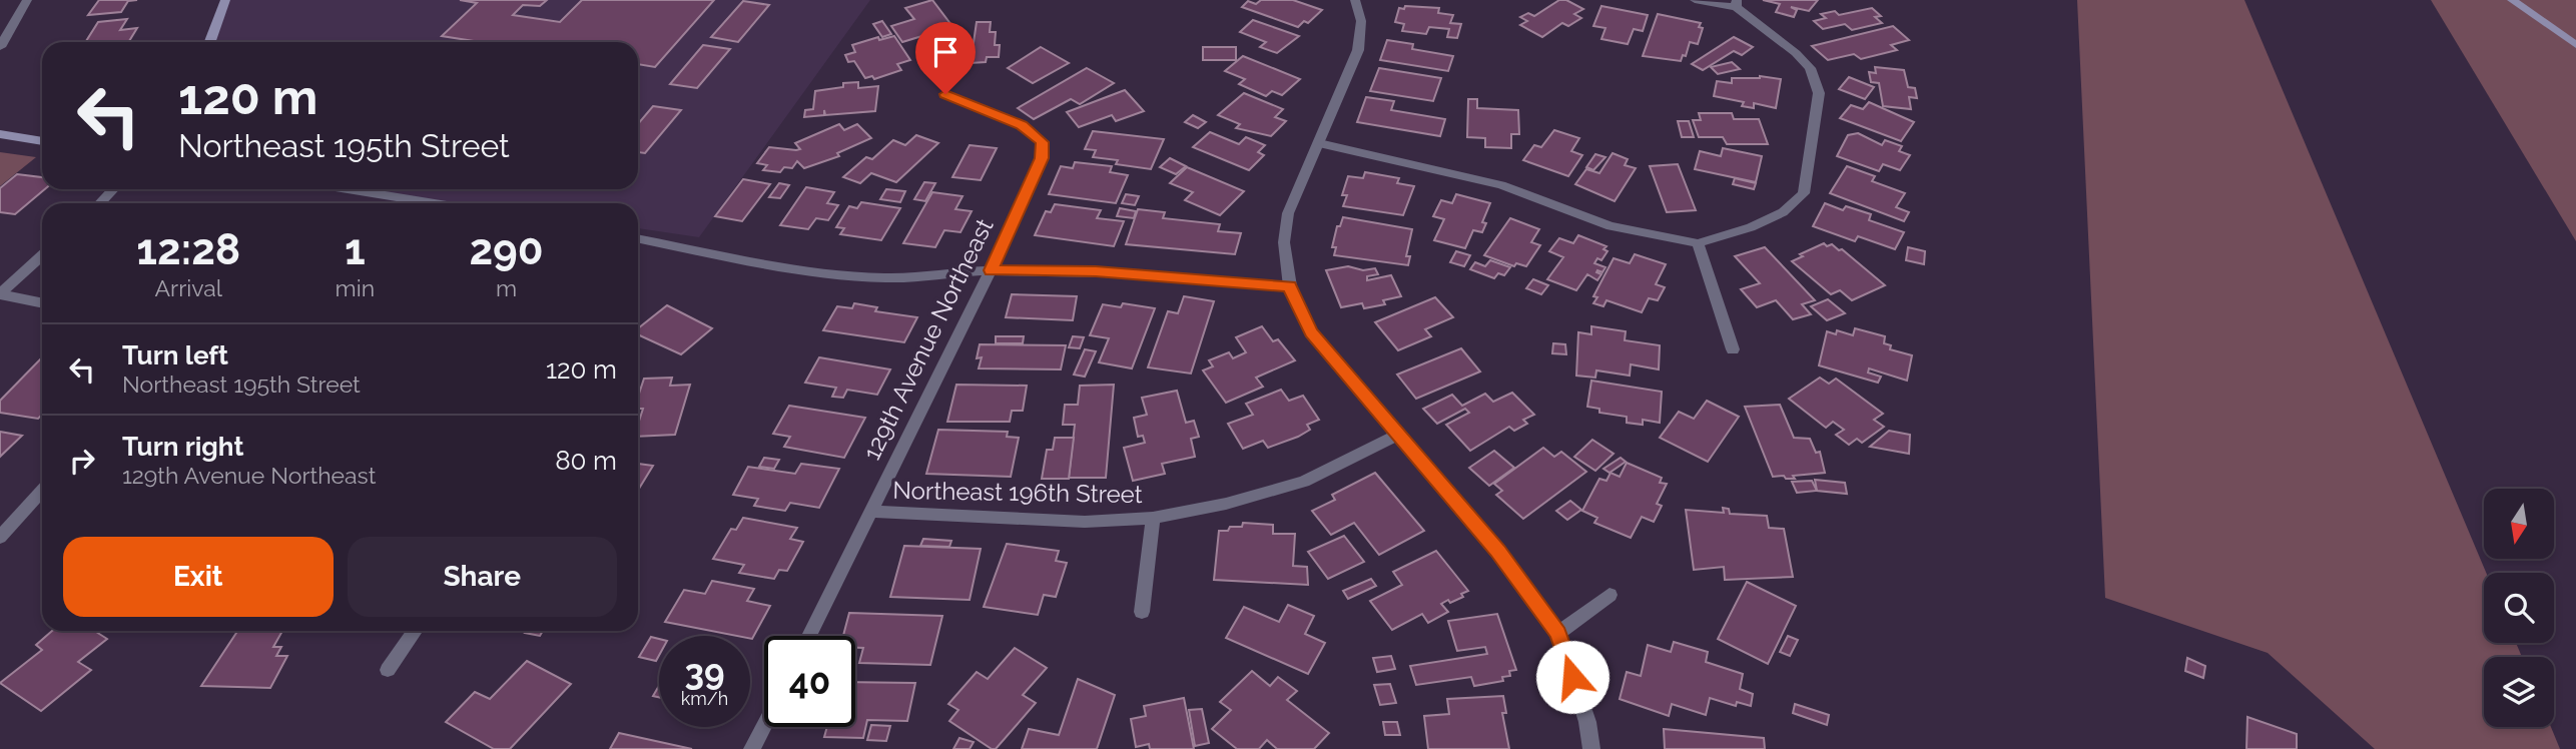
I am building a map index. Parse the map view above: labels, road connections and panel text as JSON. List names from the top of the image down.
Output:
{
  "streets": {
    "street": ["129th Avenue Northeast", "Northeast 196th Street"]
  },
  "crossings": [
    ["129th Avenue Northeast", "Northeast 196th Street"]
  ],
  "north": "bottom",
  "page": {
    "turn": ["120 m", "Northeast 195th Street"],
    "eta": [
      "12:28",
      "Arrival",
      "1",
      "min",
      "290",
      "m"
    ],
    "list": [
      {
        "name": "Turn left",
        "note": "Northeast 195th Street",
        "value": "120 m"
      },
      {
        "name": "Turn right",
        "note": "129th Avenue Northeast",
        "value": "80 m"
      }
    ],
    "buttons": ["Exit", "Share"],
    "speed": "39 km/h",
    "limit": "40"
  }
}
